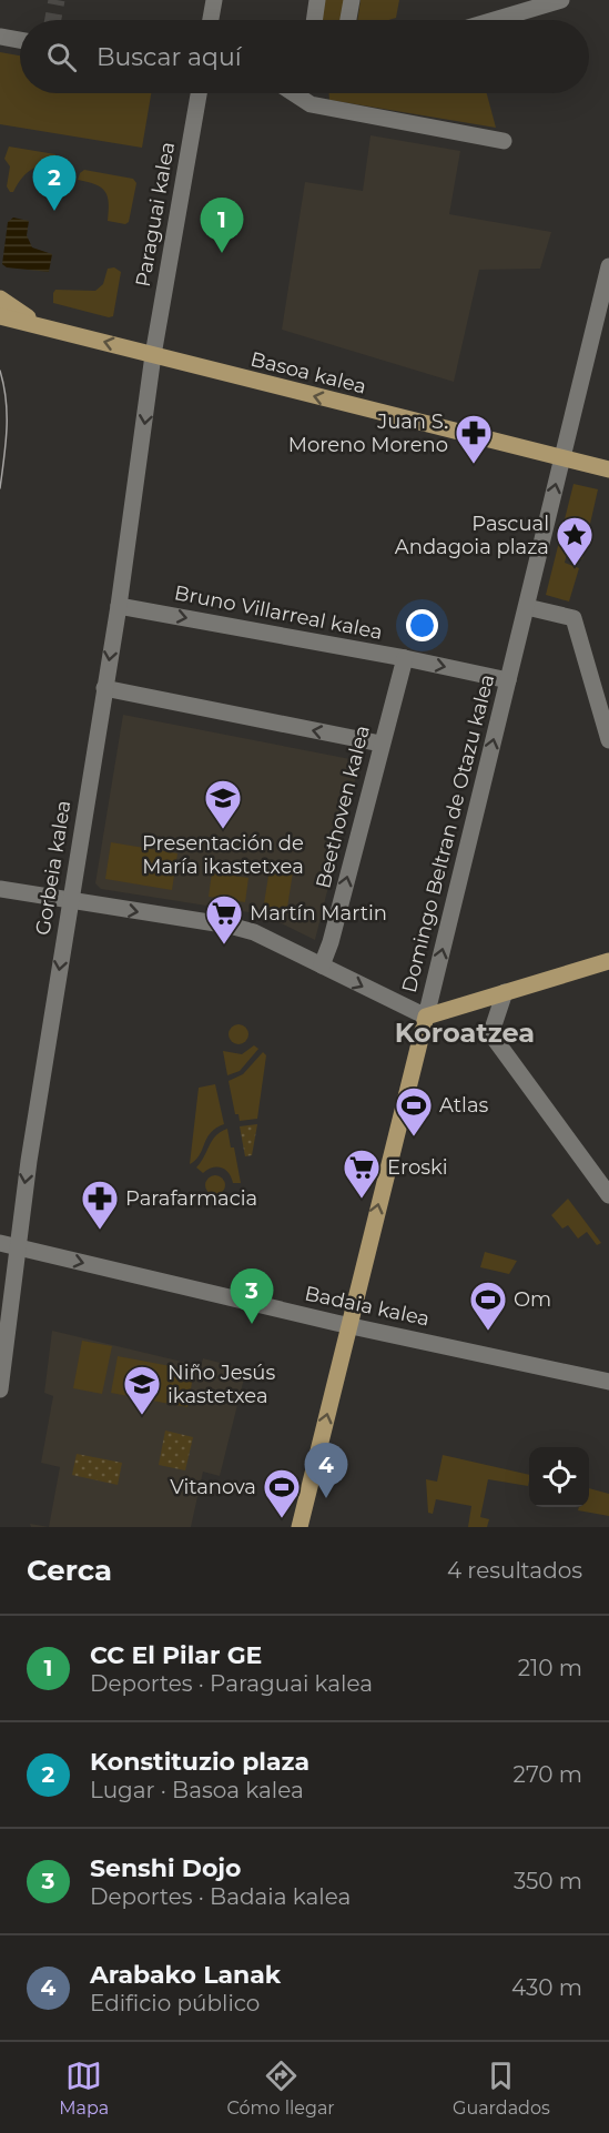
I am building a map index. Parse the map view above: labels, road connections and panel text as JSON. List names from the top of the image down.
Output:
{
  "streets": {
    "main road": ["Basoa kalea", "Domingo Beltran de Otazu kalea"],
    "street": [
      "Paraguai kalea",
      "Bruno Villarreal kalea",
      "Beethoven kalea",
      "Gorbeia kalea",
      "Badaia kalea"
    ]
  },
  "crossings": [
    ["Paraguai kalea", "Basoa kalea"],
    ["Paraguai kalea", "Gorbeia kalea"],
    ["Basoa kalea", "Domingo Beltran de Otazu kalea"],
    ["Basoa kalea", "Gorbeia kalea"],
    ["Bruno Villarreal kalea", "Beethoven kalea"],
    ["Bruno Villarreal kalea", "Domingo Beltran de Otazu kalea"],
    ["Bruno Villarreal kalea", "Gorbeia kalea"],
    ["Domingo Beltran de Otazu kalea", "Badaia kalea"],
    ["Gorbeia kalea", "Badaia kalea"]
  ],
  "one_way": [
    "Basoa kalea",
    "Beethoven kalea",
    "Domingo Beltran de Otazu kalea",
    "Gorbeia kalea",
    "Badaia kalea"
  ],
  "districts": ["Koroatzea"],
  "places": {
    "pharmacy": ["Juan S. Moreno Moreno", "Parafarmacia"],
    "place": ["Pascual Andagoia plaza"],
    "school or university": ["Presentación de María ikastetxea", "Niño Jesús ikastetxea"],
    "supermarket": ["Martín Martin", "Eroski"],
    "sports": ["Atlas", "Om", "Vitanova"]
  },
  "page": {
    "search": "Buscar aquí",
    "pins": [
      "2",
      "1",
      "3",
      "4"
    ],
    "heading": ["Cerca", "4 resultados"],
    "list": [
      {
        "mark": "1",
        "name": "CC El Pilar GE",
        "note": "Deportes · Paraguai kalea",
        "value": "210 m"
      },
      {
        "mark": "2",
        "name": "Konstituzio plaza",
        "note": "Lugar · Basoa kalea",
        "value": "270 m"
      },
      {
        "mark": "3",
        "name": "Senshi Dojo",
        "note": "Deportes · Badaia kalea",
        "value": "350 m"
      },
      {
        "mark": "4",
        "name": "Arabako Lanak",
        "note": "Edificio público",
        "value": "430 m"
      }
    ],
    "nav": ["Mapa", "Cómo llegar", "Guardados"]
  }
}
